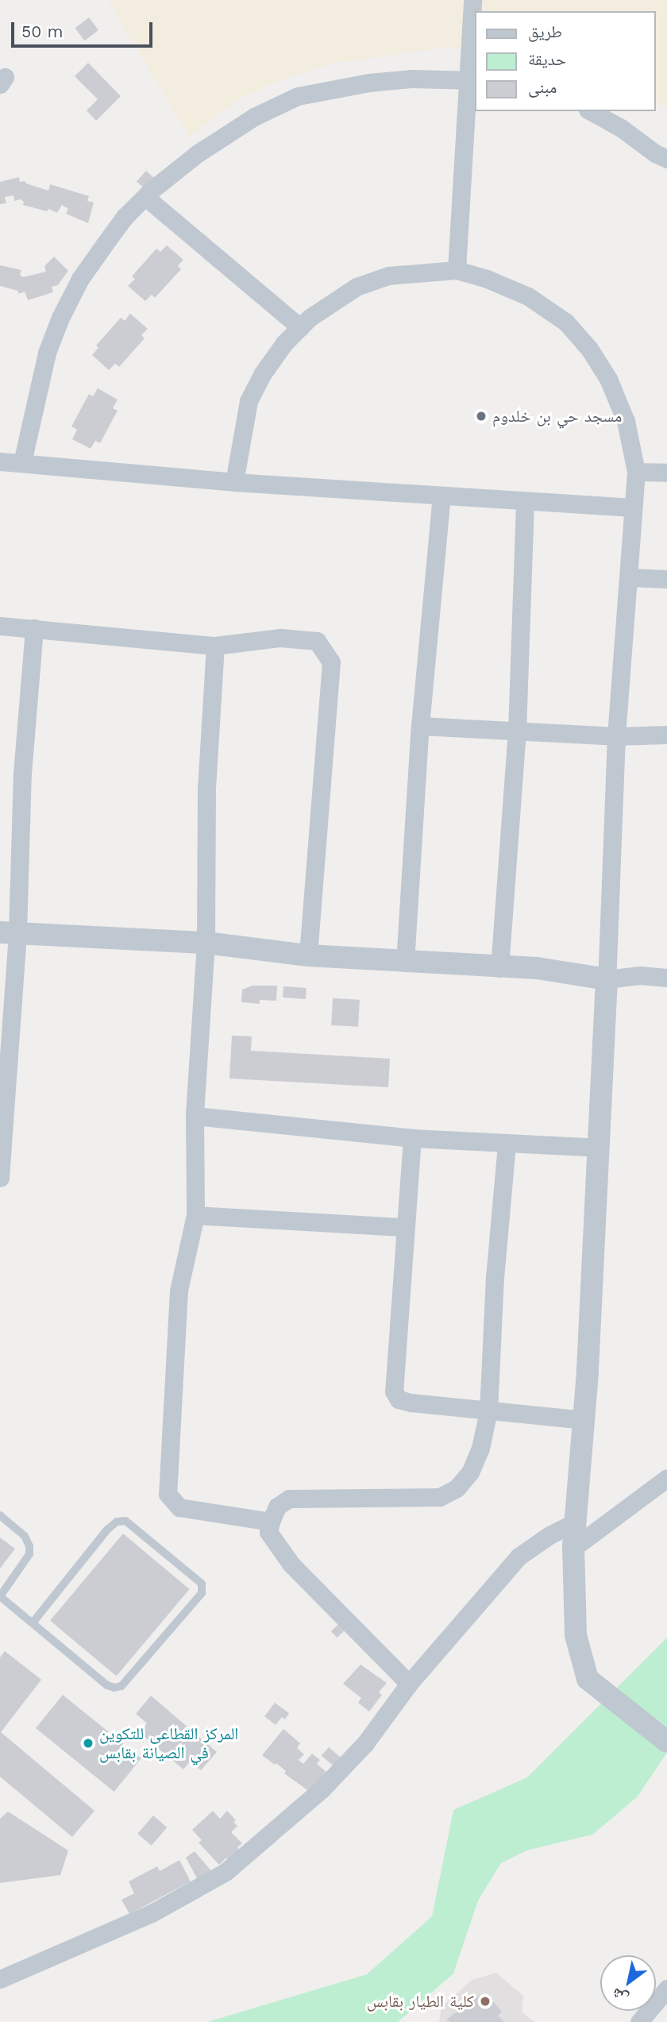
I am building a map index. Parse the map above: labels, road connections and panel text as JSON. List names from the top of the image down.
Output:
{
  "places": ["مسجد حي بن خلدوم", "المركز القطاعى للتكوين في الصيانة بقابس", "كلية الطيار بقابس"],
  "legend": ["طريق", "حديقة", "مبنى"],
  "scale_bar": "50 m",
  "north": "bottom left"
}
